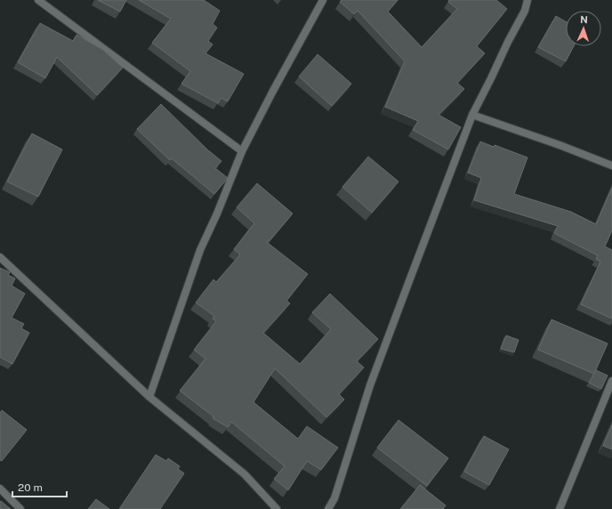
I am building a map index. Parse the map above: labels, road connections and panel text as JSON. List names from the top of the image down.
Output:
{
  "scale_bar": "20 m",
  "north": "top"
}
